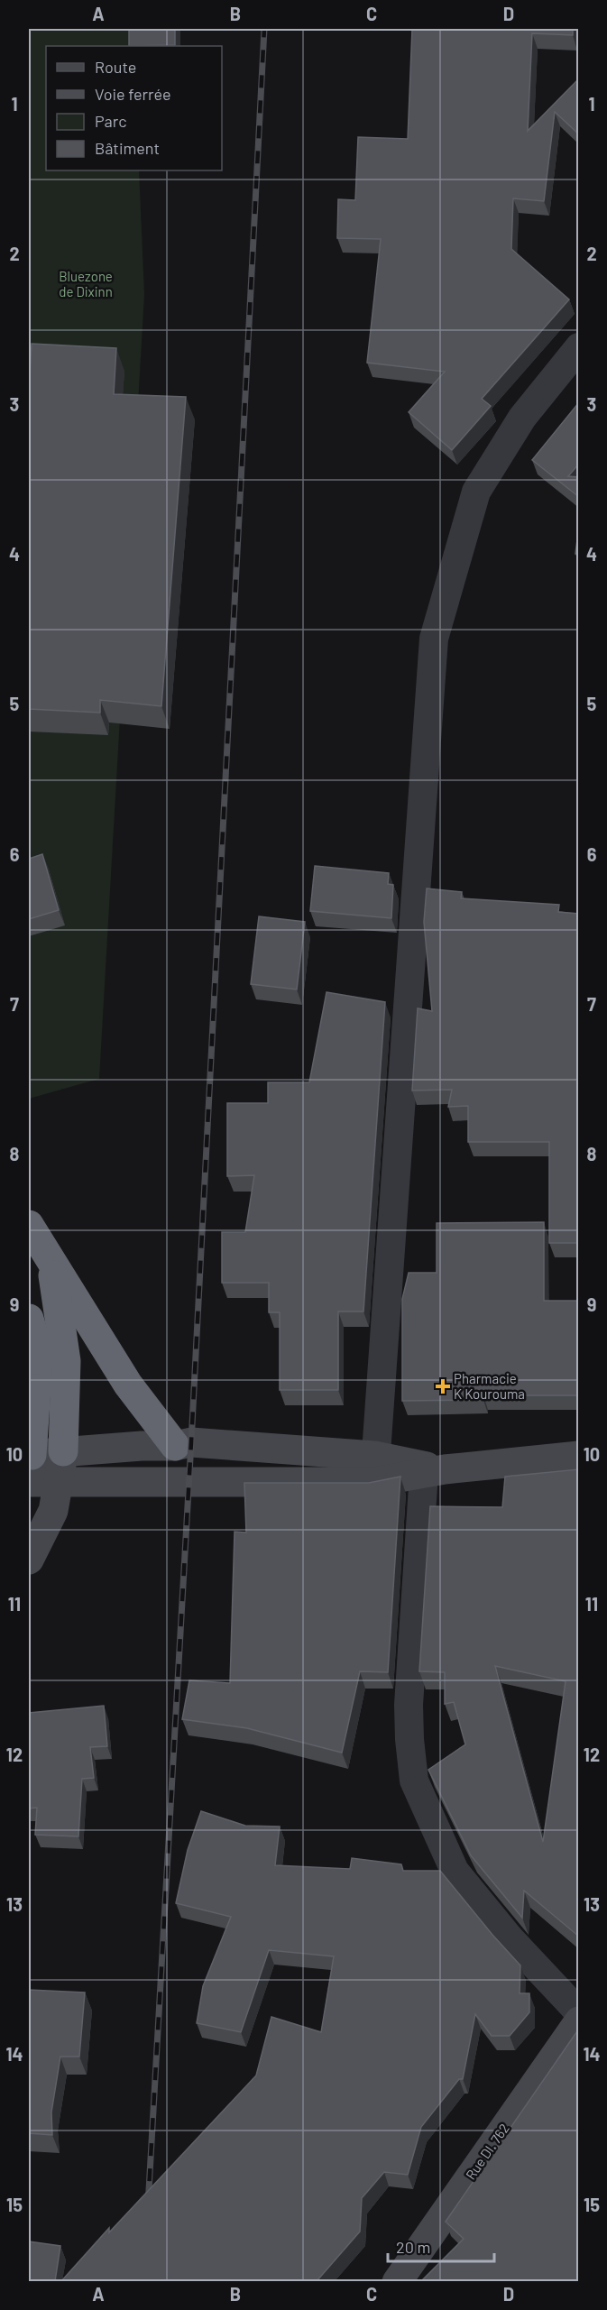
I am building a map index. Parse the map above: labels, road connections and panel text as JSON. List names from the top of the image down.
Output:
{
  "streets": {
    "main road": ["Rue DI. 762"]
  },
  "parks": ["Bluezone de Dixinn"],
  "places": {
    "health": ["Pharmacie K Kourouma"]
  },
  "legend": [
    "Route",
    "Voie ferrée",
    "Parc",
    "Bâtiment"
  ],
  "scale_bar": "20 m",
  "grid": {
    "columns": [
      "A",
      "B",
      "C",
      "D"
    ],
    "rows": [
      "1",
      "2",
      "3",
      "4",
      "5",
      "6",
      "7",
      "8",
      "9",
      "10",
      "11",
      "12",
      "13",
      "14",
      "15"
    ]
  }
}
